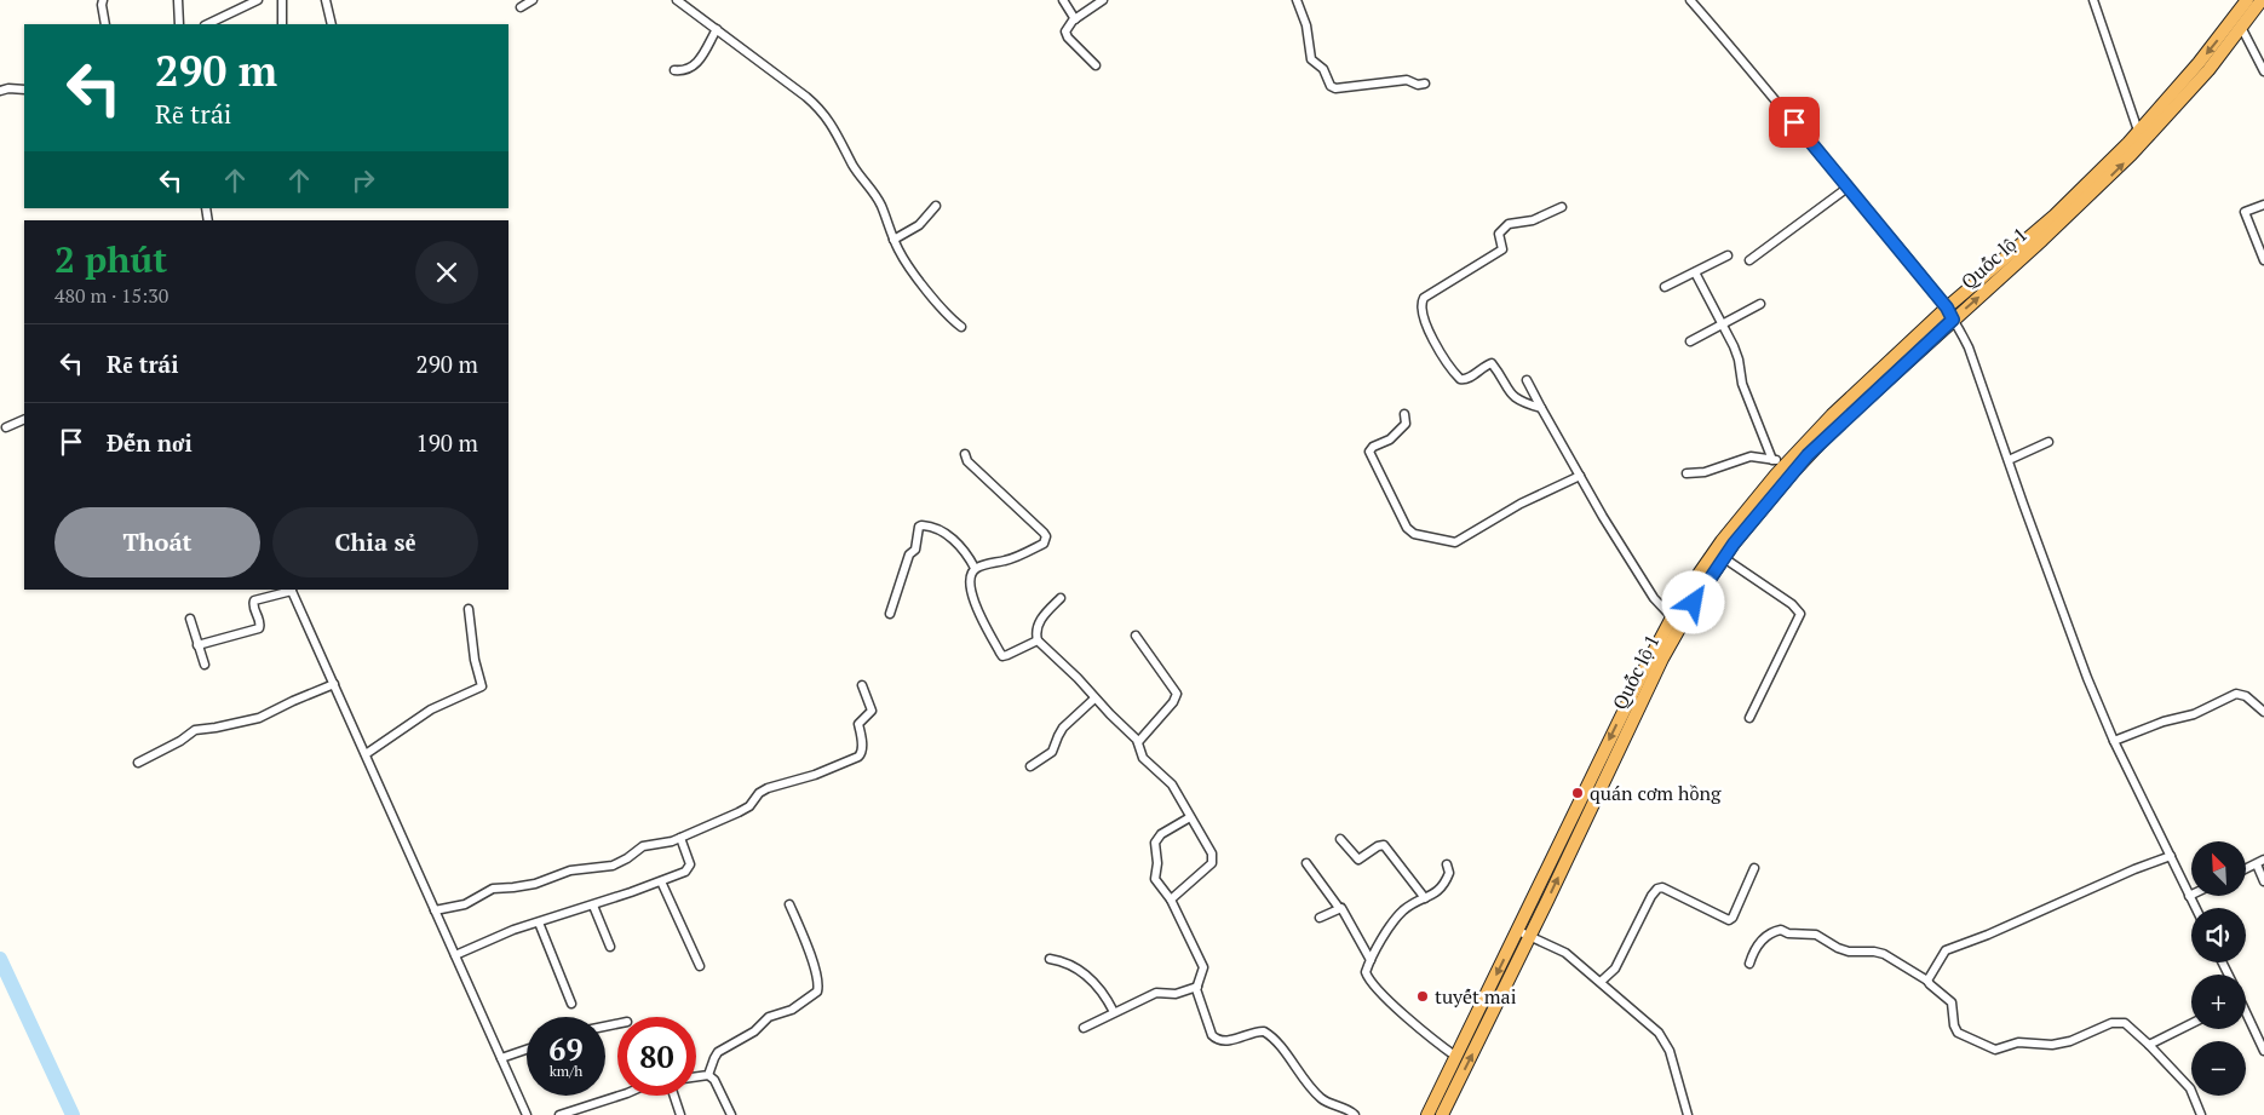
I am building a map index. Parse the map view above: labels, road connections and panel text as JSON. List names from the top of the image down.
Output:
{
  "streets": {
    "highway": ["Quốc lộ 1"]
  },
  "places": ["quán cơm hồng", "tuyết mai"],
  "north": "top left",
  "page": {
    "turn": ["290 m", "Rẽ trái"],
    "heading": ["2 phút", "480 m · 15:30"],
    "list": [
      {
        "name": "Rẽ trái",
        "value": "290 m"
      },
      {
        "name": "Đến nơi",
        "value": "190 m"
      }
    ],
    "buttons": ["Thoát", "Chia sẻ"],
    "map_buttons": ["+", "−"],
    "speed": "69 km/h",
    "limit": "80"
  }
}
